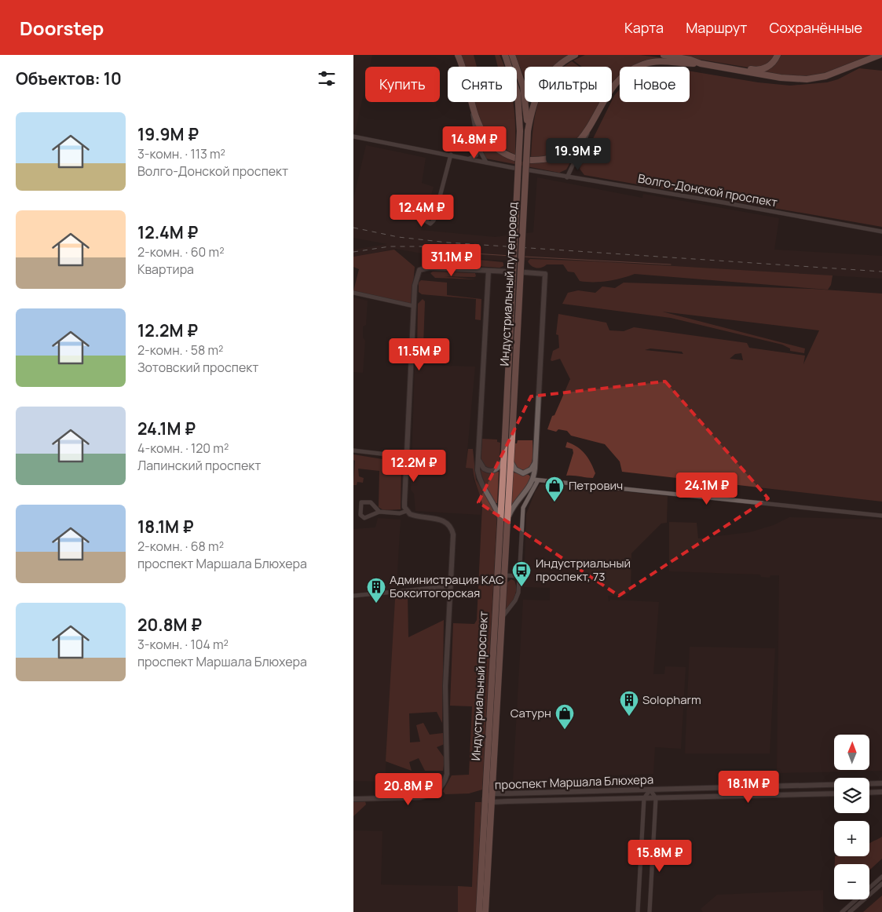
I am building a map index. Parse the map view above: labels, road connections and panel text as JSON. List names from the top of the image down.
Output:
{
  "streets": {
    "main road": ["Индустриальный путепровод", "Индустриальный проспект"],
    "street": ["Волго-Донской проспект", "проспект Маршала Блюхера"]
  },
  "crossings": [
    ["Индустриальный путепровод", "Индустриальный проспект"],
    ["Индустриальный проспект", "проспект Маршала Блюхера"]
  ],
  "places": {
    "shop": ["Петрович", "Сатурн"],
    "bus stop": ["Индустриальный проспект, 73"],
    "building": ["Администрация КАС Бокситогорская", "Solopharm"]
  },
  "north": "top",
  "page": {
    "header": "Doorstep",
    "nav": ["Карта", "Маршрут", "Сохранённые"],
    "heading": "Объектов: 10",
    "chip": [
      "Купить",
      "Снять",
      "Фильтры",
      "Новое"
    ],
    "list": [
      {
        "name": "19.9M ₽",
        "note": "3-комн. · 113 m² · Волго-Донской проспект"
      },
      {
        "name": "12.4M ₽",
        "note": "2-комн. · 60 m² · Квартира"
      },
      {
        "name": "12.2M ₽",
        "note": "2-комн. · 58 m² · Зотовский проспект"
      },
      {
        "name": "24.1M ₽",
        "note": "4-комн. · 120 m² · Лапинский проспект"
      },
      {
        "name": "18.1M ₽",
        "note": "2-комн. · 68 m² · проспект Маршала Блюхера"
      },
      {
        "name": "20.8M ₽",
        "note": "3-комн. · 104 m² · проспект Маршала Блюхера"
      }
    ],
    "price": [
      "14.8M ₽",
      "19.9M ₽",
      "12.4M ₽",
      "31.1M ₽",
      "11.5M ₽",
      "12.2M ₽",
      "24.1M ₽",
      "18.1M ₽",
      "20.8M ₽",
      "15.8M ₽"
    ],
    "map_buttons": ["+", "−"]
  }
}
